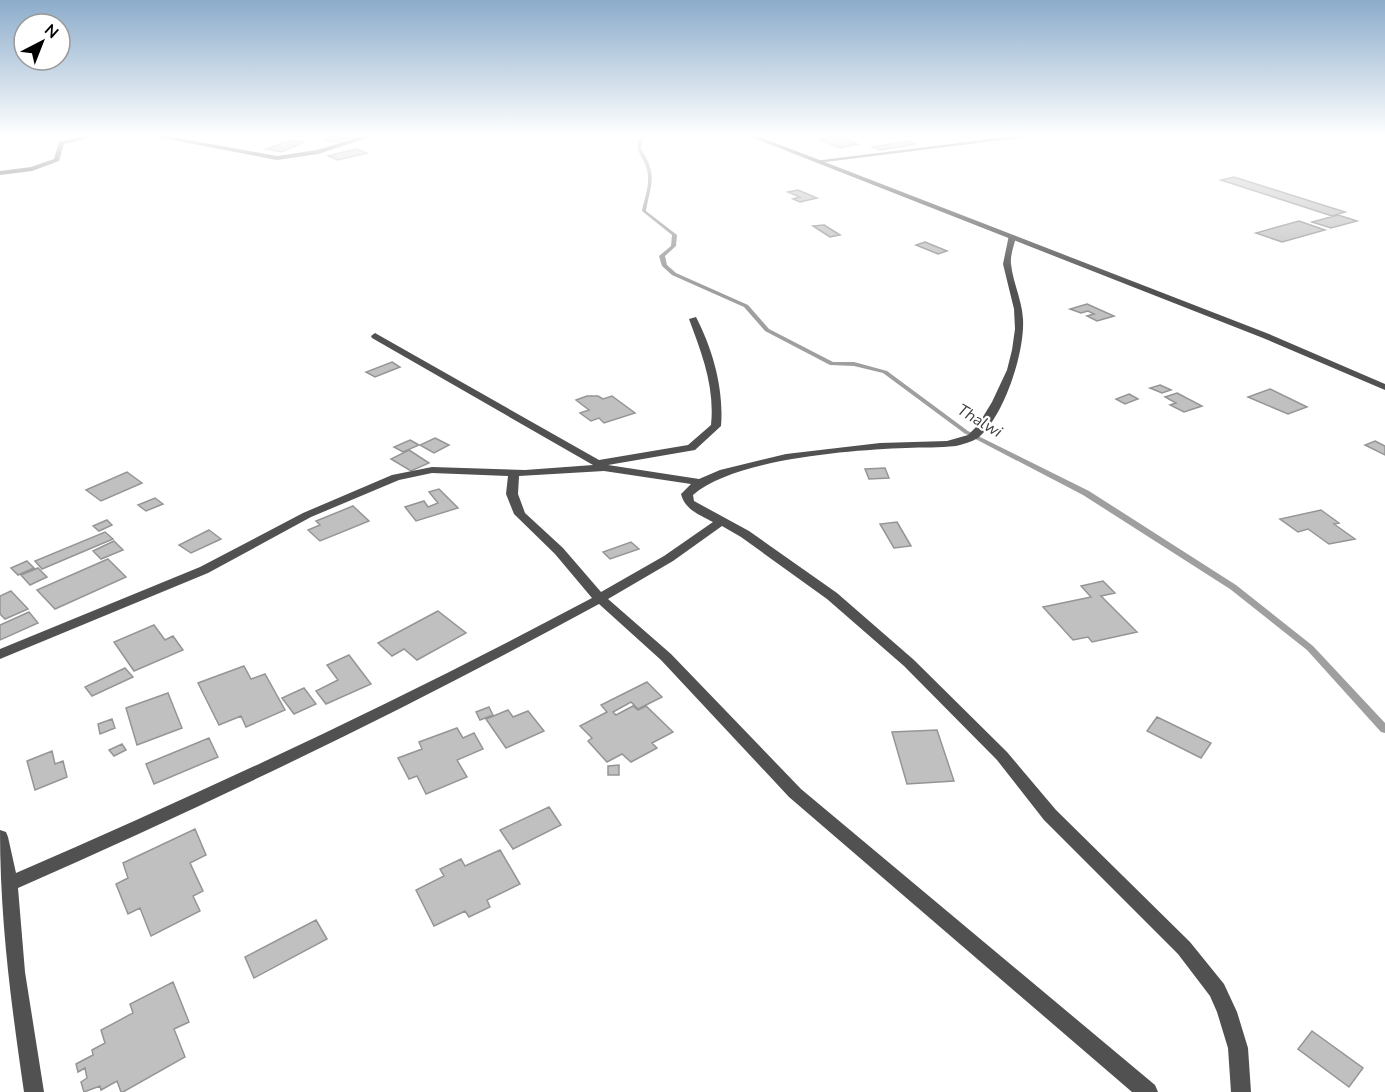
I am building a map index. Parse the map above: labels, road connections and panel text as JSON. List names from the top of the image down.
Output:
{
  "water": ["Thalwi"],
  "north": "top right"
}
